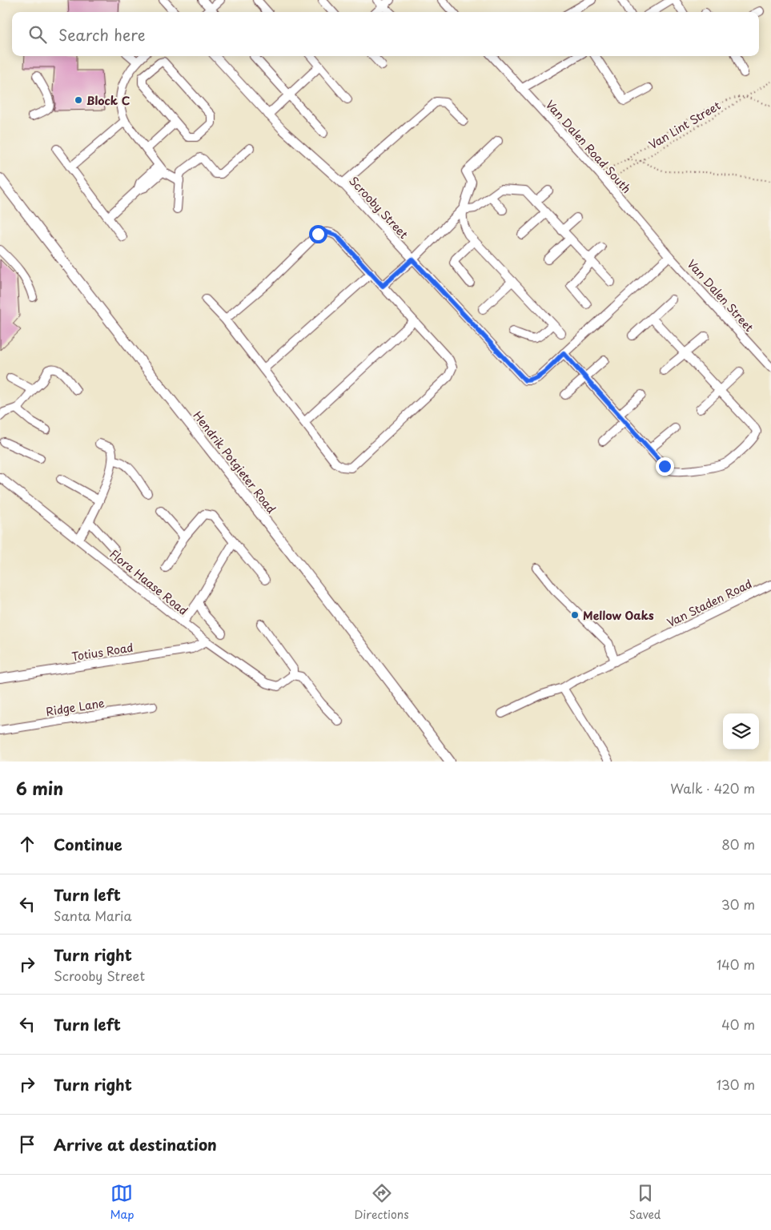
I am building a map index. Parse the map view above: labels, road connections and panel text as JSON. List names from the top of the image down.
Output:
{
  "streets": {
    "main road": ["Hendrik Potgieter Road"],
    "street": [
      "Van Dalen Road South",
      "Scrooby Street",
      "Van Dalen Street",
      "Flora Haase Road",
      "Van Staden Road",
      "Totius Road",
      "Ridge Lane"
    ],
    "path": ["Van Lint Street"]
  },
  "crossings": [
    ["Van Lint Street", "Van Dalen Road South"],
    ["Van Dalen Road South", "Van Dalen Street"],
    ["Flora Haase Road", "Totius Road"]
  ],
  "places": ["Block C", "Mellow Oaks"],
  "page": {
    "search": "Search here",
    "heading": ["6 min", "Walk · 420 m"],
    "list": [
      ["Continue", "80 m"],
      ["Turn left", "Santa Maria", "30 m"],
      ["Turn right", "Scrooby Street", "140 m"],
      ["Turn left", "40 m"],
      ["Turn right", "130 m"],
      "Arrive at destination"
    ],
    "nav": ["Map", "Directions", "Saved"]
  }
}
